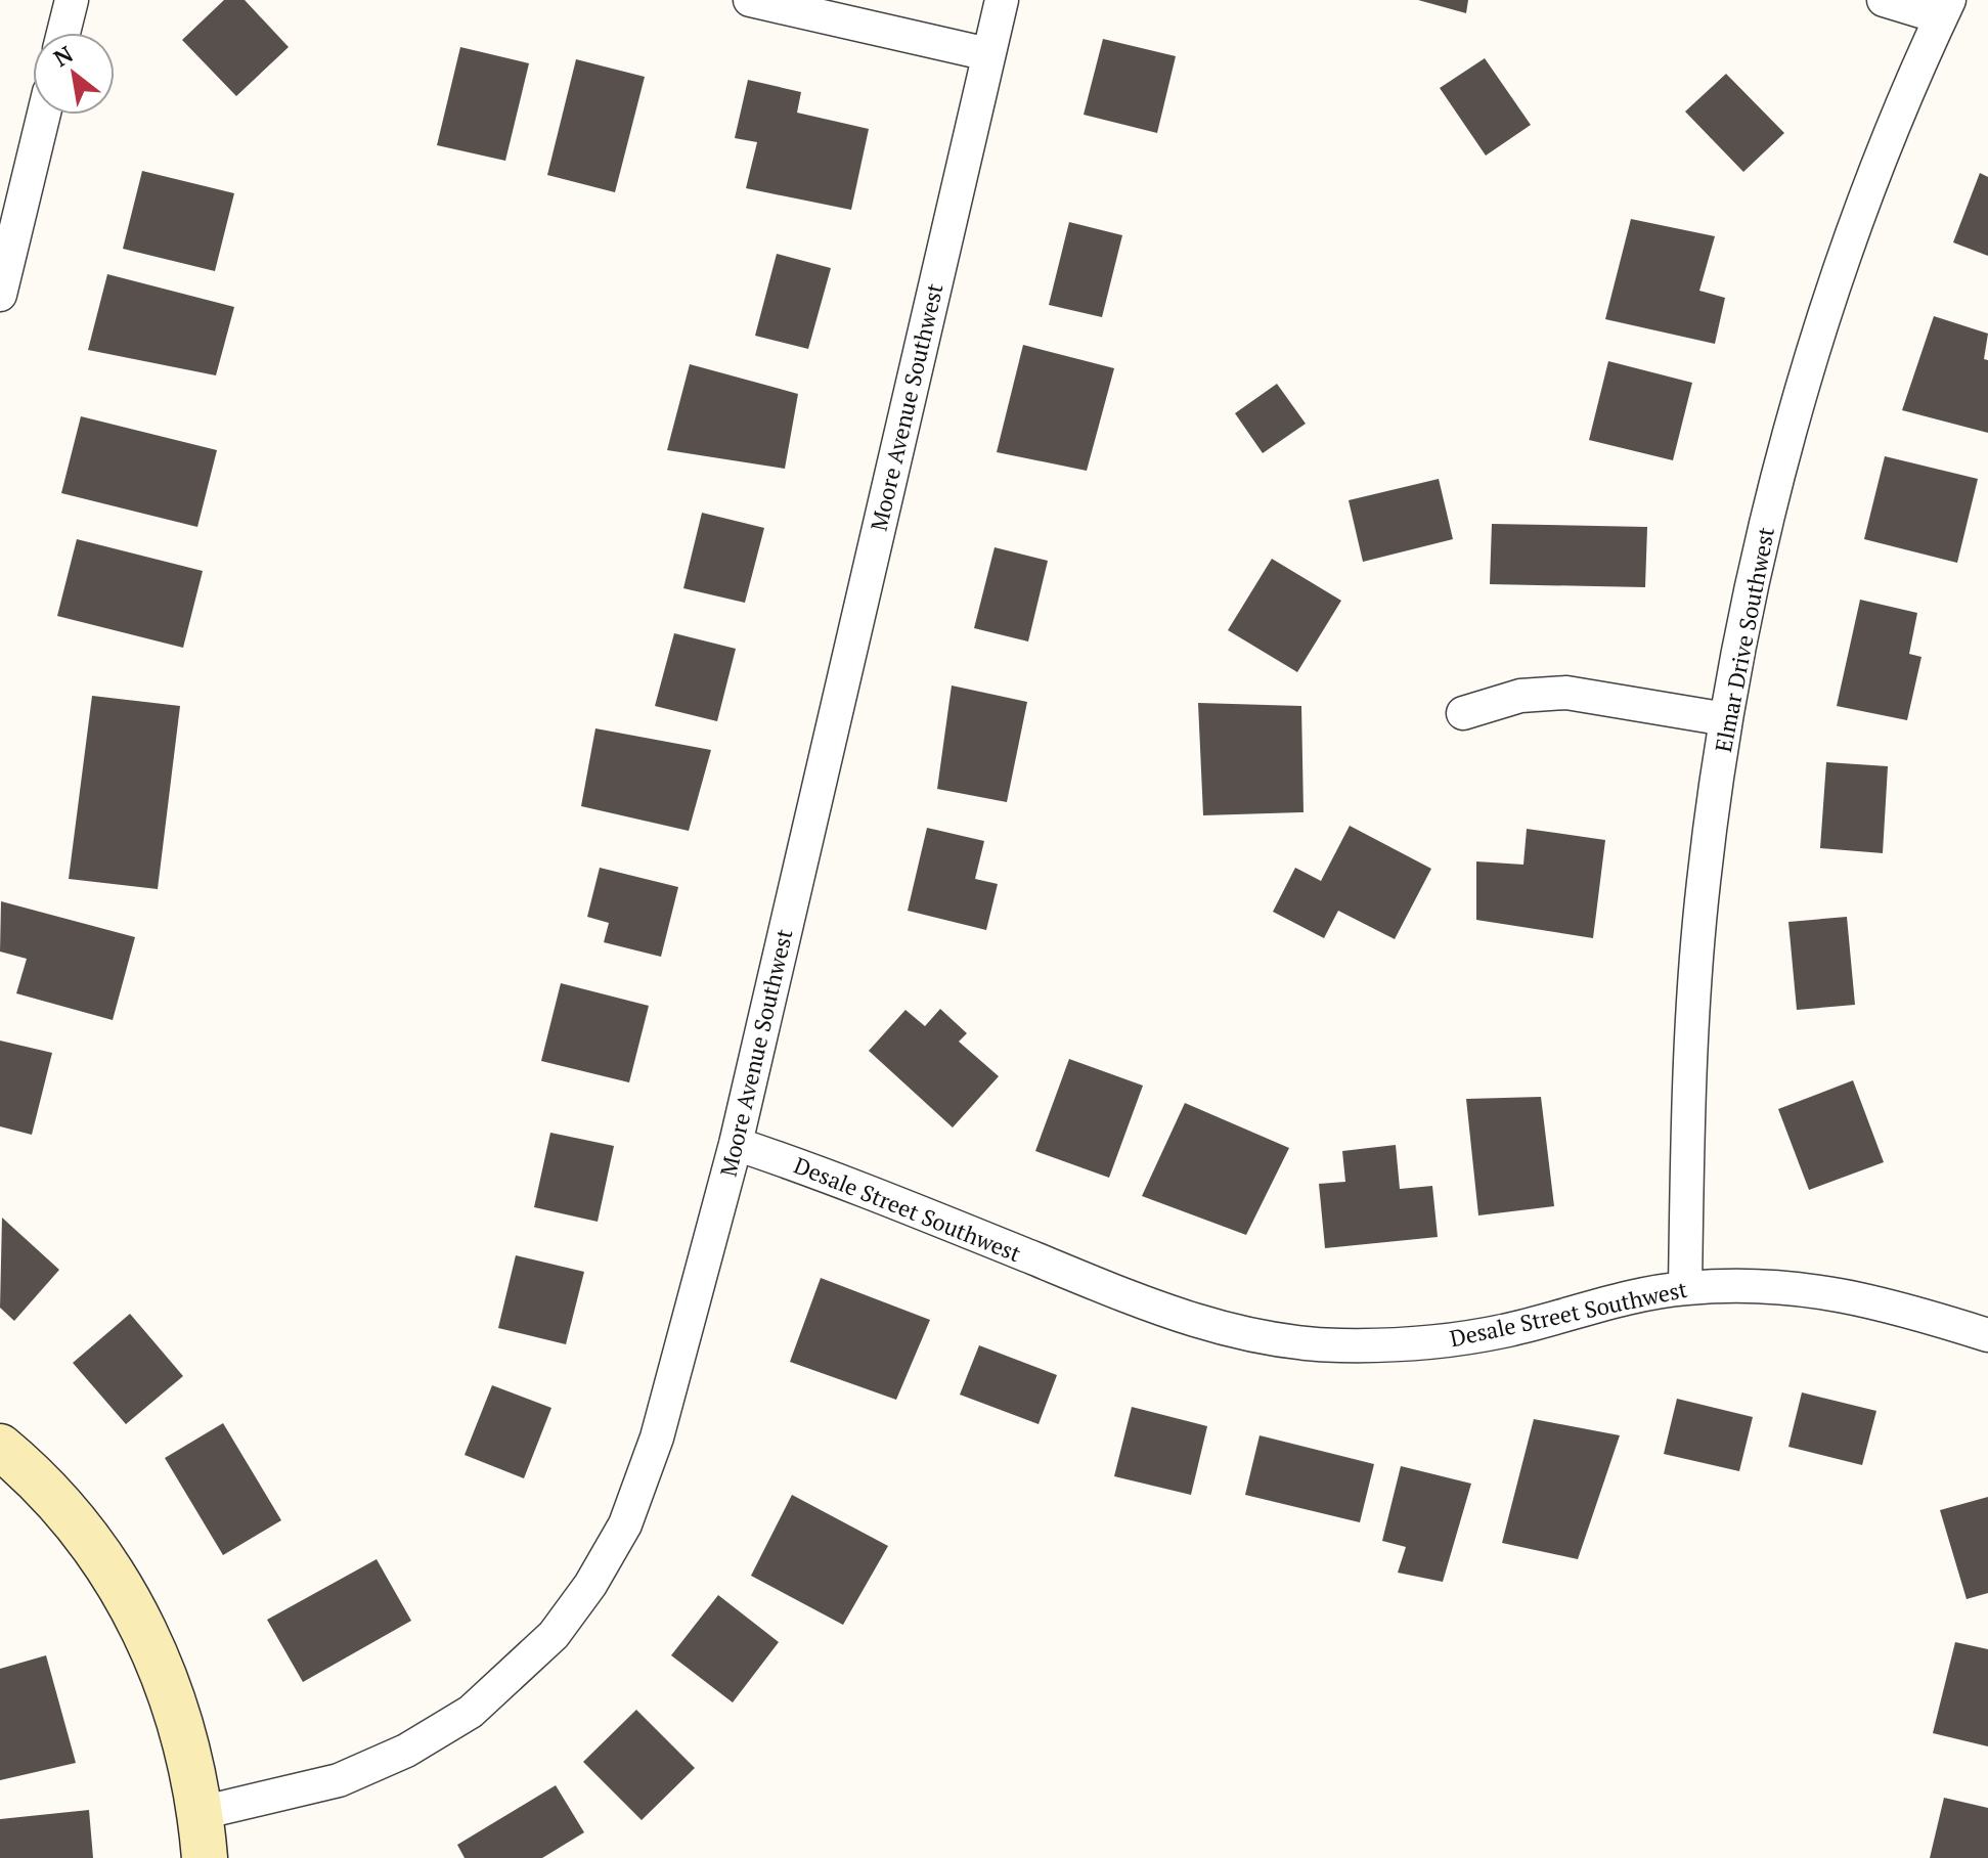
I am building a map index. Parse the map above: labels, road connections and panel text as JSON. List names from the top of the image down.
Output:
{
  "streets": {
    "street": ["Moore Avenue Southwest", "Elmar Drive Southwest", "Desale Street Southwest"]
  },
  "crossings": [
    ["Moore Avenue Southwest", "Desale Street Southwest"],
    ["Elmar Drive Southwest", "Desale Street Southwest"]
  ],
  "north": "top left"
}
